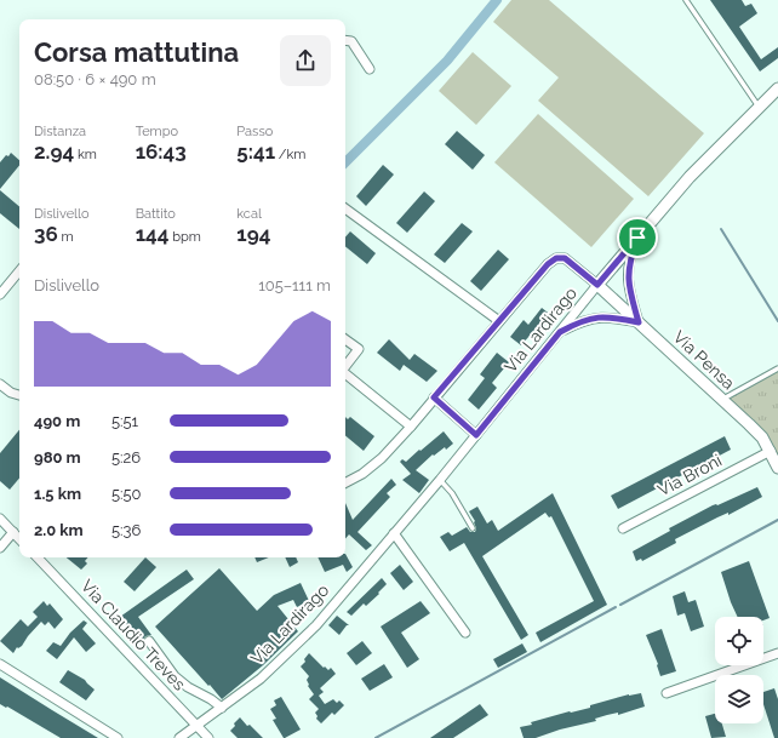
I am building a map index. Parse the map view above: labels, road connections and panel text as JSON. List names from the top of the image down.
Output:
{
  "streets": {
    "street": [
      "Via Lardirago",
      "Via Pensa",
      "Via Broni",
      "Via Claudio Treves"
    ]
  },
  "crossings": [
    ["Via Lardirago", "Via Pensa"],
    ["Via Lardirago", "Via Claudio Treves"],
    ["Via Pensa", "Via Broni"]
  ],
  "page": {
    "heading": ["Corsa mattutina", "08:50 · 6 × 490 m"],
    "stats": [
      ["Distanza", "2.94 km"],
      ["Tempo", "16:43"],
      ["Passo", "5:41 /km"],
      ["Dislivello", "36 m"],
      ["Battito", "144 bpm"],
      ["kcal", "194"]
    ],
    "chart": ["Dislivello", "105–111 m"],
    "list": [
      {
        "name": "490 m",
        "note": "5:51"
      },
      {
        "name": "980 m",
        "note": "5:26"
      },
      {
        "name": "1.5 km",
        "note": "5:50"
      },
      {
        "name": "2.0 km",
        "note": "5:36"
      }
    ]
  }
}
